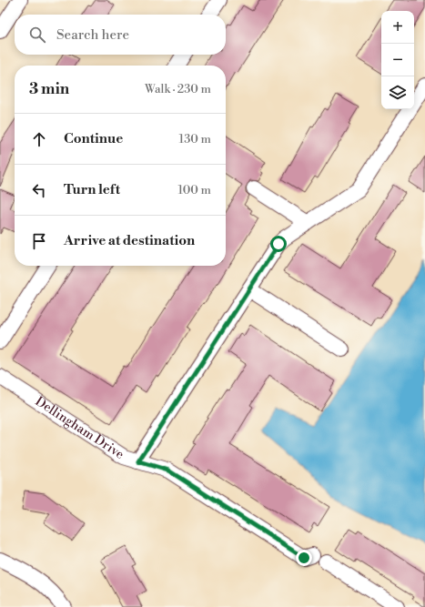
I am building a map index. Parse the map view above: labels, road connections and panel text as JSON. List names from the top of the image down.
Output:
{
  "streets": {
    "street": ["Dellingham Drive"]
  },
  "page": {
    "map_buttons": ["+", "−"],
    "search": "Search here",
    "heading": ["3 min", "Walk · 230 m"],
    "list": [
      ["Continue", "130 m"],
      ["Turn left", "100 m"],
      "Arrive at destination"
    ]
  }
}
